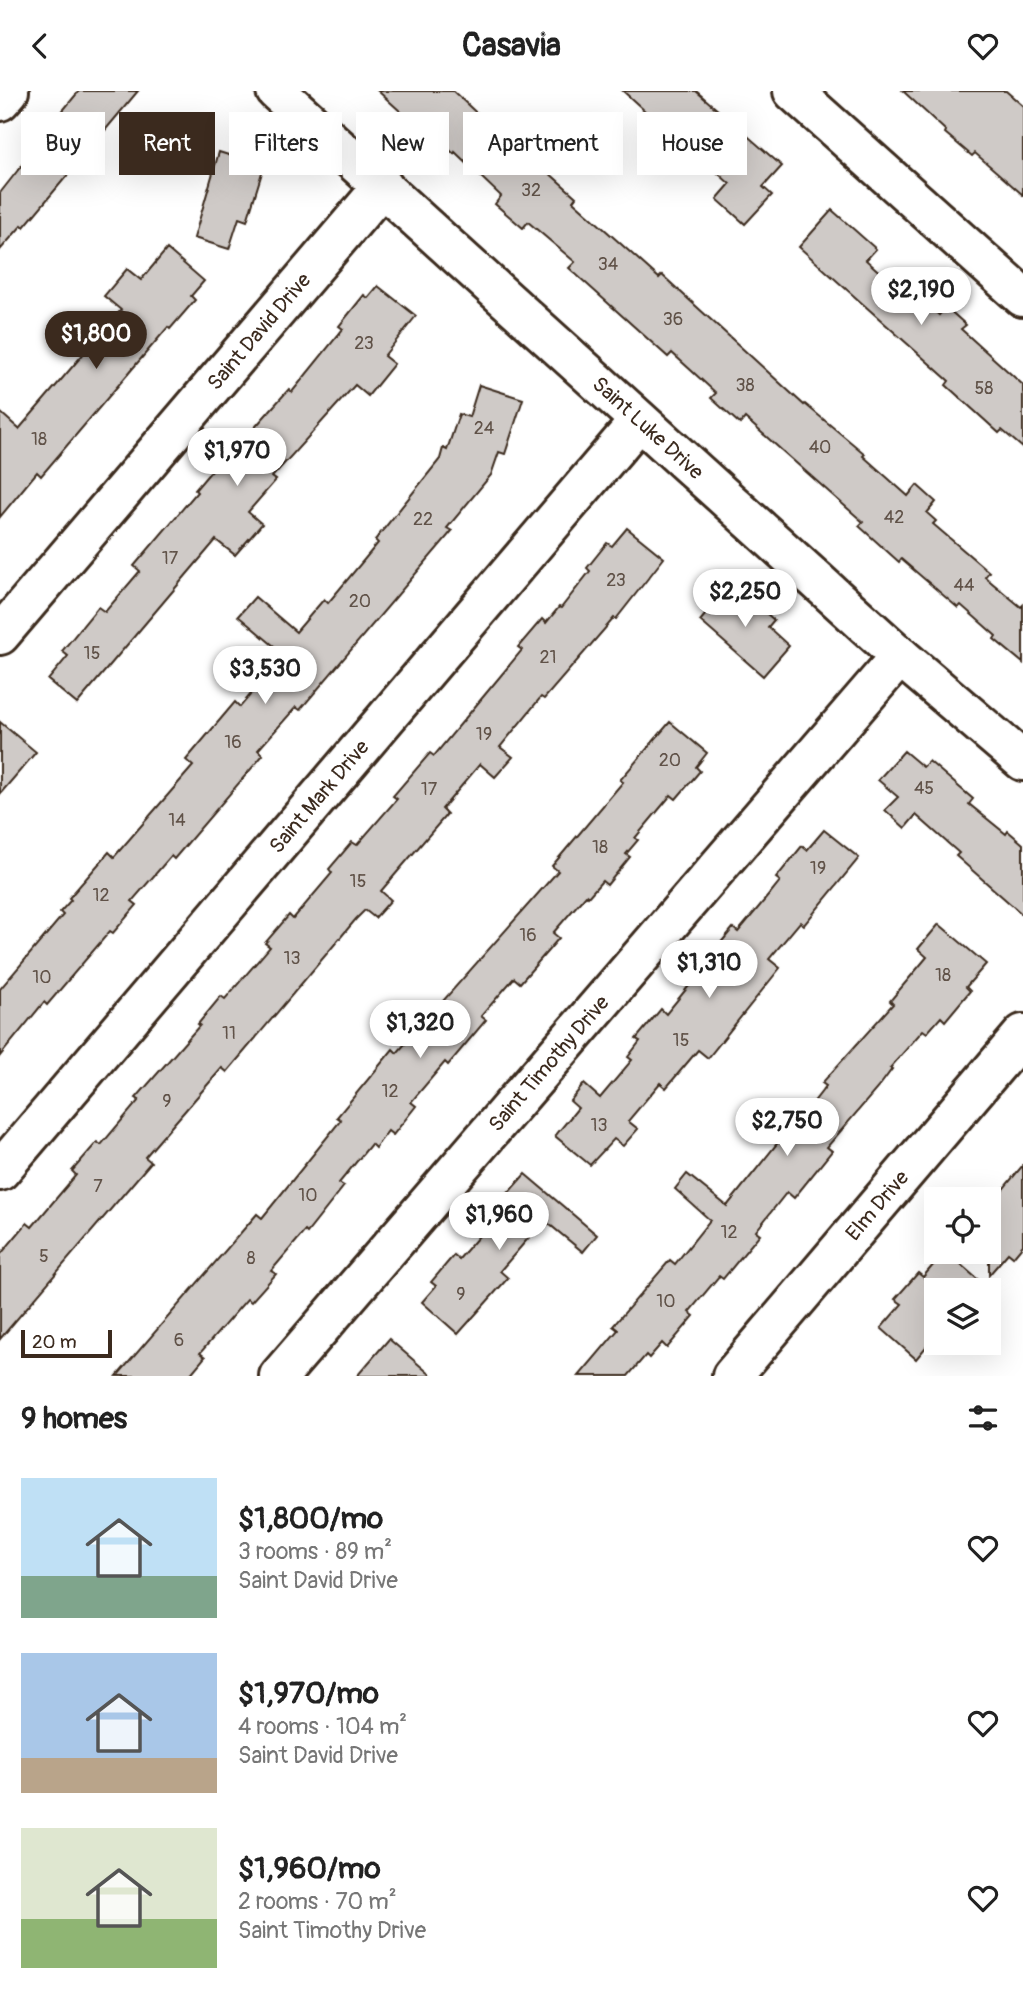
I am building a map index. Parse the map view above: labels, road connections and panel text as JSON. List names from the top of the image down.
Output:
{
  "streets": {
    "street": [
      "Saint David Drive",
      "Saint Luke Drive",
      "Saint Mark Drive",
      "Saint Timothy Drive",
      "Elm Drive"
    ]
  },
  "crossings": [
    ["Saint David Drive", "Saint Luke Drive"],
    ["Saint Luke Drive", "Saint Mark Drive"],
    ["Saint Luke Drive", "Saint Timothy Drive"]
  ],
  "house_numbers": [
    "32",
    "34",
    "36",
    "23",
    "38",
    "58",
    "24",
    "18",
    "40",
    "42",
    "22",
    "17",
    "23",
    "44",
    "20",
    "15",
    "21",
    "19",
    "16",
    "20",
    "45",
    "17",
    "14",
    "18",
    "19",
    "15",
    "12",
    "16",
    "13",
    "18",
    "10",
    "11",
    "15",
    "12",
    "9",
    "13",
    "7",
    "10",
    "12",
    "5",
    "8",
    "9",
    "10",
    "6"
  ],
  "scale_bar": "20 m",
  "page": {
    "header": "Casavia",
    "chip": [
      "Buy",
      "Rent",
      "Filters",
      "New",
      "Apartment",
      "House"
    ],
    "price": [
      "$2,190",
      "$1,800",
      "$1,970",
      "$2,250",
      "$3,530",
      "$1,310",
      "$1,320",
      "$2,750",
      "$1,960"
    ],
    "scale": "20 m",
    "heading": "9 homes",
    "list": [
      {
        "name": "$1,800/mo",
        "note": "3 rooms · 89 m² · Saint David Drive"
      },
      {
        "name": "$1,970/mo",
        "note": "4 rooms · 104 m² · Saint David Drive"
      },
      {
        "name": "$1,960/mo",
        "note": "2 rooms · 70 m² · Saint Timothy Drive"
      }
    ]
  }
}
